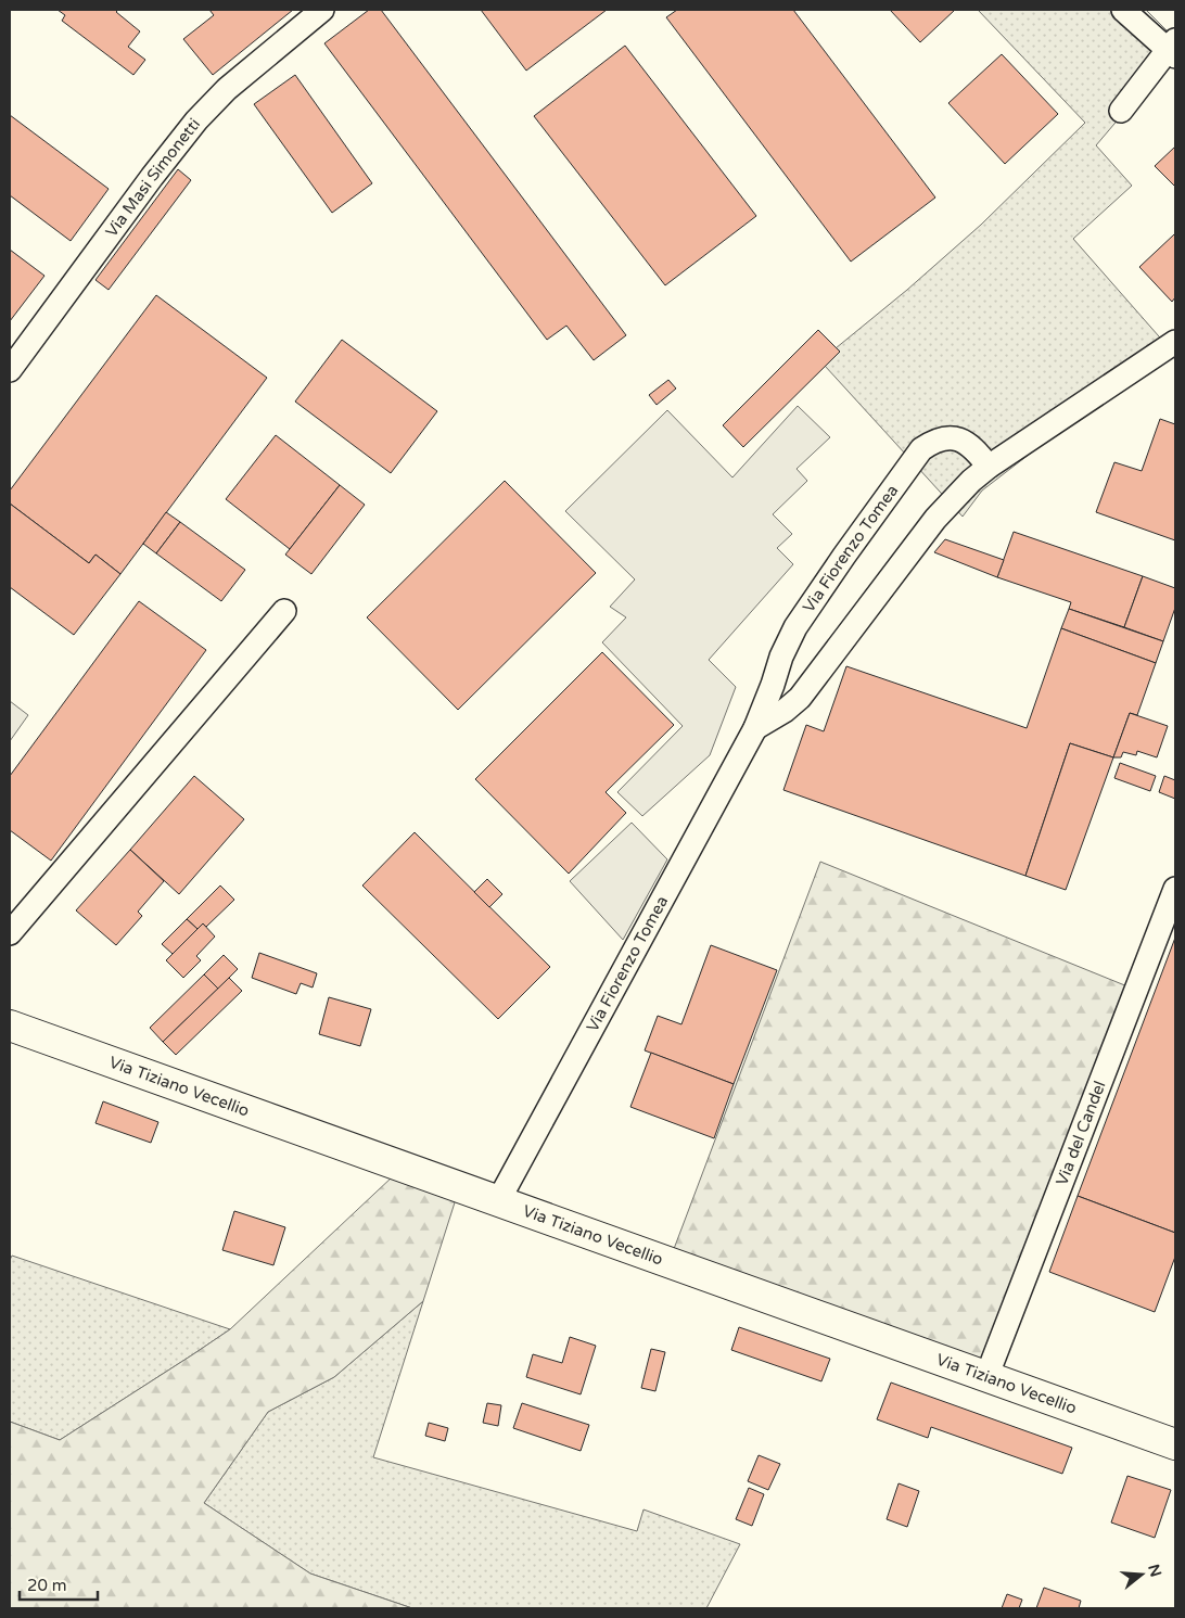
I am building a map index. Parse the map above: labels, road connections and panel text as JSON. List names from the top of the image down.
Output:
{
  "streets": {
    "main road": ["Via Tiziano Vecellio"],
    "street": ["Via Masi Simonetti", "Via Fiorenzo Tomea", "Via del Candel"]
  },
  "crossings": [
    ["Via Fiorenzo Tomea", "Via Tiziano Vecellio"],
    ["Via Tiziano Vecellio", "Via del Candel"]
  ],
  "scale_bar": "20 m",
  "north": "right"
}
